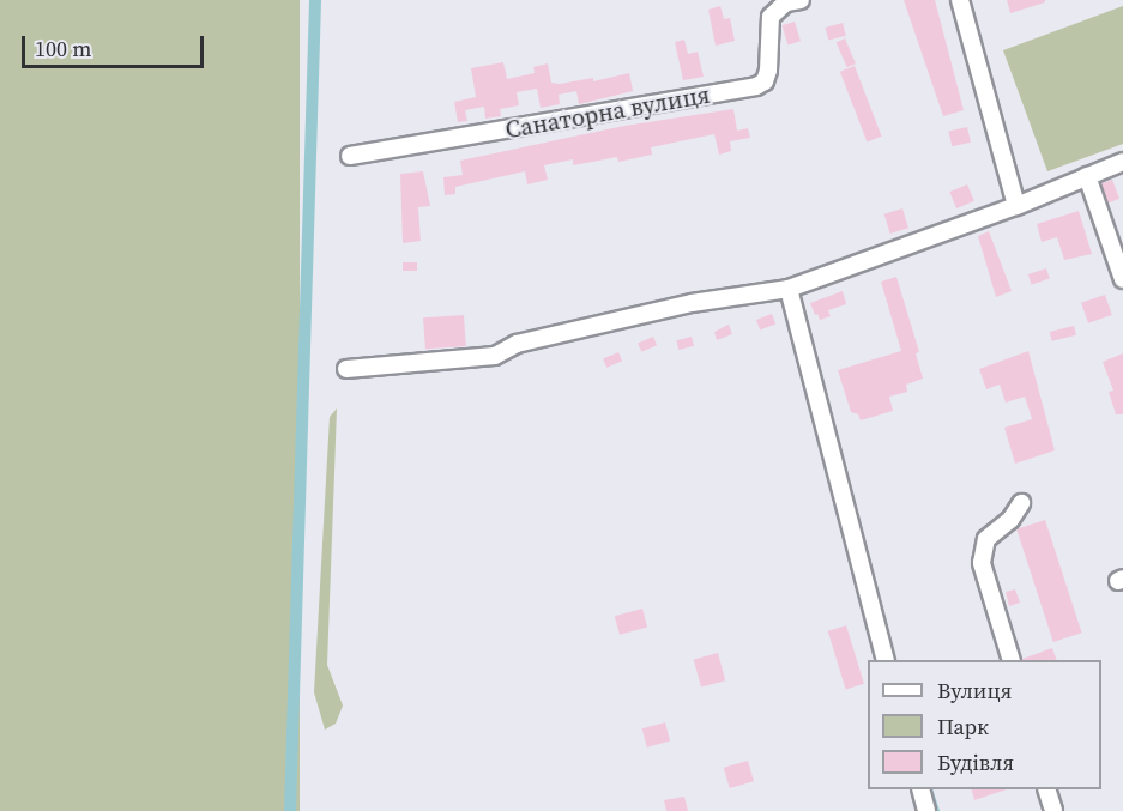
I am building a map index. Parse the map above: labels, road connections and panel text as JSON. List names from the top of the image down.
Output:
{
  "streets": {
    "street": ["Санаторна вулиця"]
  },
  "legend": ["Вулиця", "Парк", "Будівля"],
  "scale_bar": "100 m"
}
